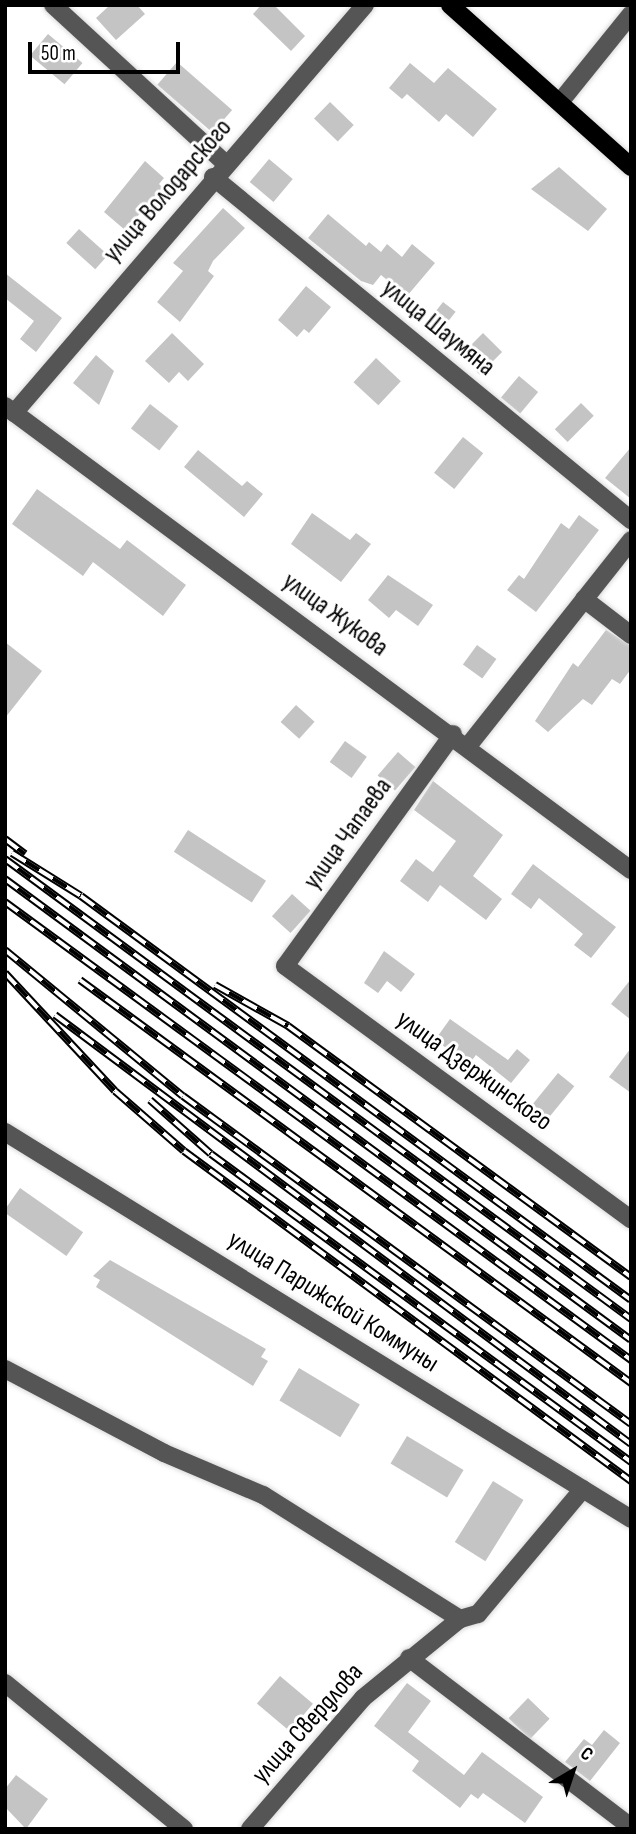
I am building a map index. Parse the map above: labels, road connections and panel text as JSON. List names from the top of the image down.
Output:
{
  "streets": {
    "street": [
      "улица Володарского",
      "улица Шаумяна",
      "улица Жукова",
      "улица Чапаева",
      "улица Дзержинского",
      "улица Парижской Коммуны",
      "улица Свердлова"
    ]
  },
  "crossings": [
    ["улица Володарского", "улица Шаумяна"],
    ["улица Володарского", "улица Жукова"],
    ["улица Жукова", "улица Чапаева"],
    ["улица Чапаева", "улица Дзержинского"],
    ["улица Парижской Коммуны", "улица Свердлова"]
  ],
  "scale_bar": "50 m",
  "north": "top right"
}
